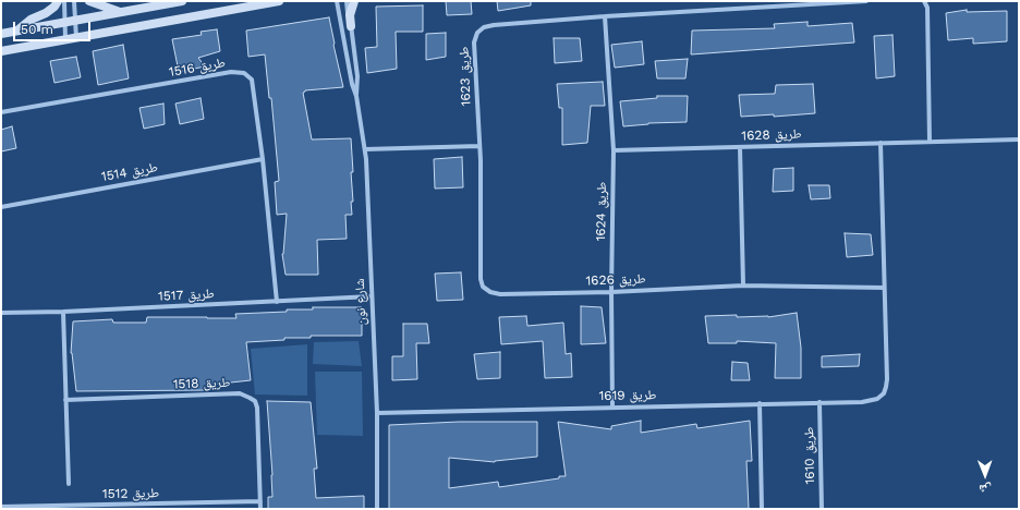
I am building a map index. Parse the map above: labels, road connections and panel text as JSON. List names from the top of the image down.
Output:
{
  "streets": {
    "street": [
      "طريق 1516",
      "طريق 1623",
      "طريق 1628",
      "طريق 1514",
      "طريق 1624",
      "طريق 1626",
      "طريق 1517",
      "شارع نون",
      "طريق 1518",
      "طريق 1619",
      "طريق 1610",
      "طريق 1512"
    ]
  },
  "crossings": [
    ["طريق 1516", "طريق 1514"],
    ["طريق 1516", "طريق 1517"],
    ["طريق 1623", "طريق 1624"],
    ["طريق 1623", "طريق 1626"],
    ["طريق 1628", "طريق 1624"],
    ["طريق 1624", "طريق 1626"],
    ["طريق 1624", "طريق 1619"],
    ["طريق 1626", "طريق 1619"],
    ["طريق 1517", "شارع نون"],
    ["شارع نون", "طريق 1619"],
    ["طريق 1518", "طريق 1512"],
    ["طريق 1619", "طريق 1610"]
  ],
  "scale_bar": "50 m",
  "north": "bottom"
}
